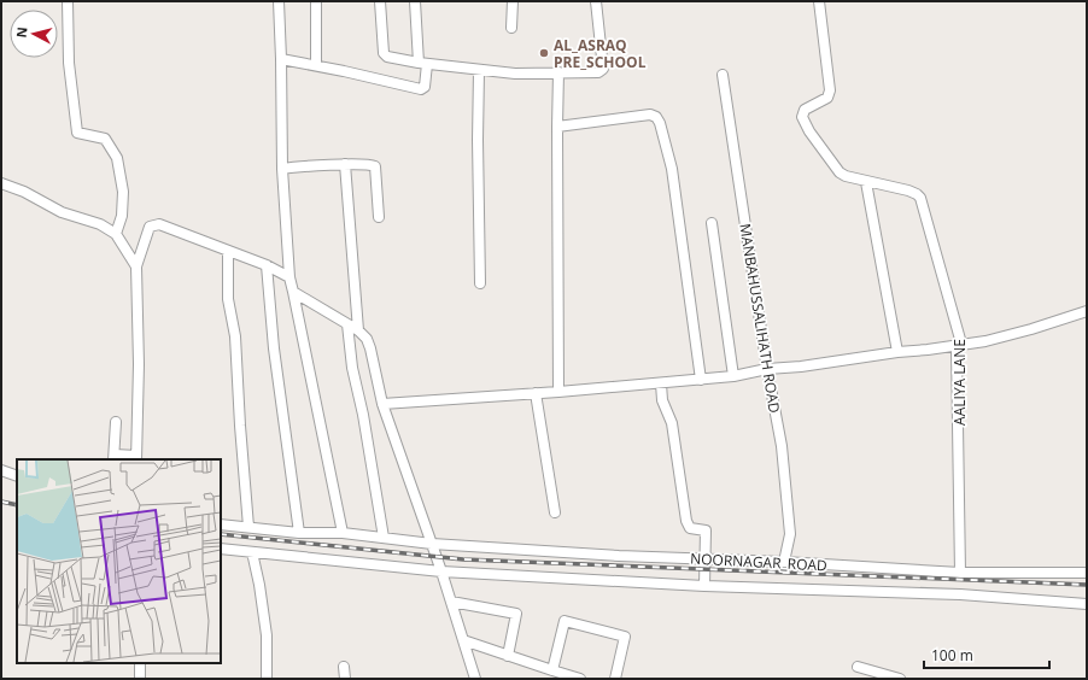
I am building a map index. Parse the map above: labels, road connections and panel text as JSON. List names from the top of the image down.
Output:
{
  "streets": {
    "street": ["MANBAHUSSALIHATH ROAD", "AALIYA LANE", "NOORNAGAR_ROAD"]
  },
  "crossings": [
    ["MANBAHUSSALIHATH ROAD", "NOORNAGAR_ROAD"],
    ["AALIYA LANE", "NOORNAGAR_ROAD"]
  ],
  "places": ["AL_ASRAQ PRE_SCHOOL"],
  "scale_bar": "100 m",
  "north": "left"
}
